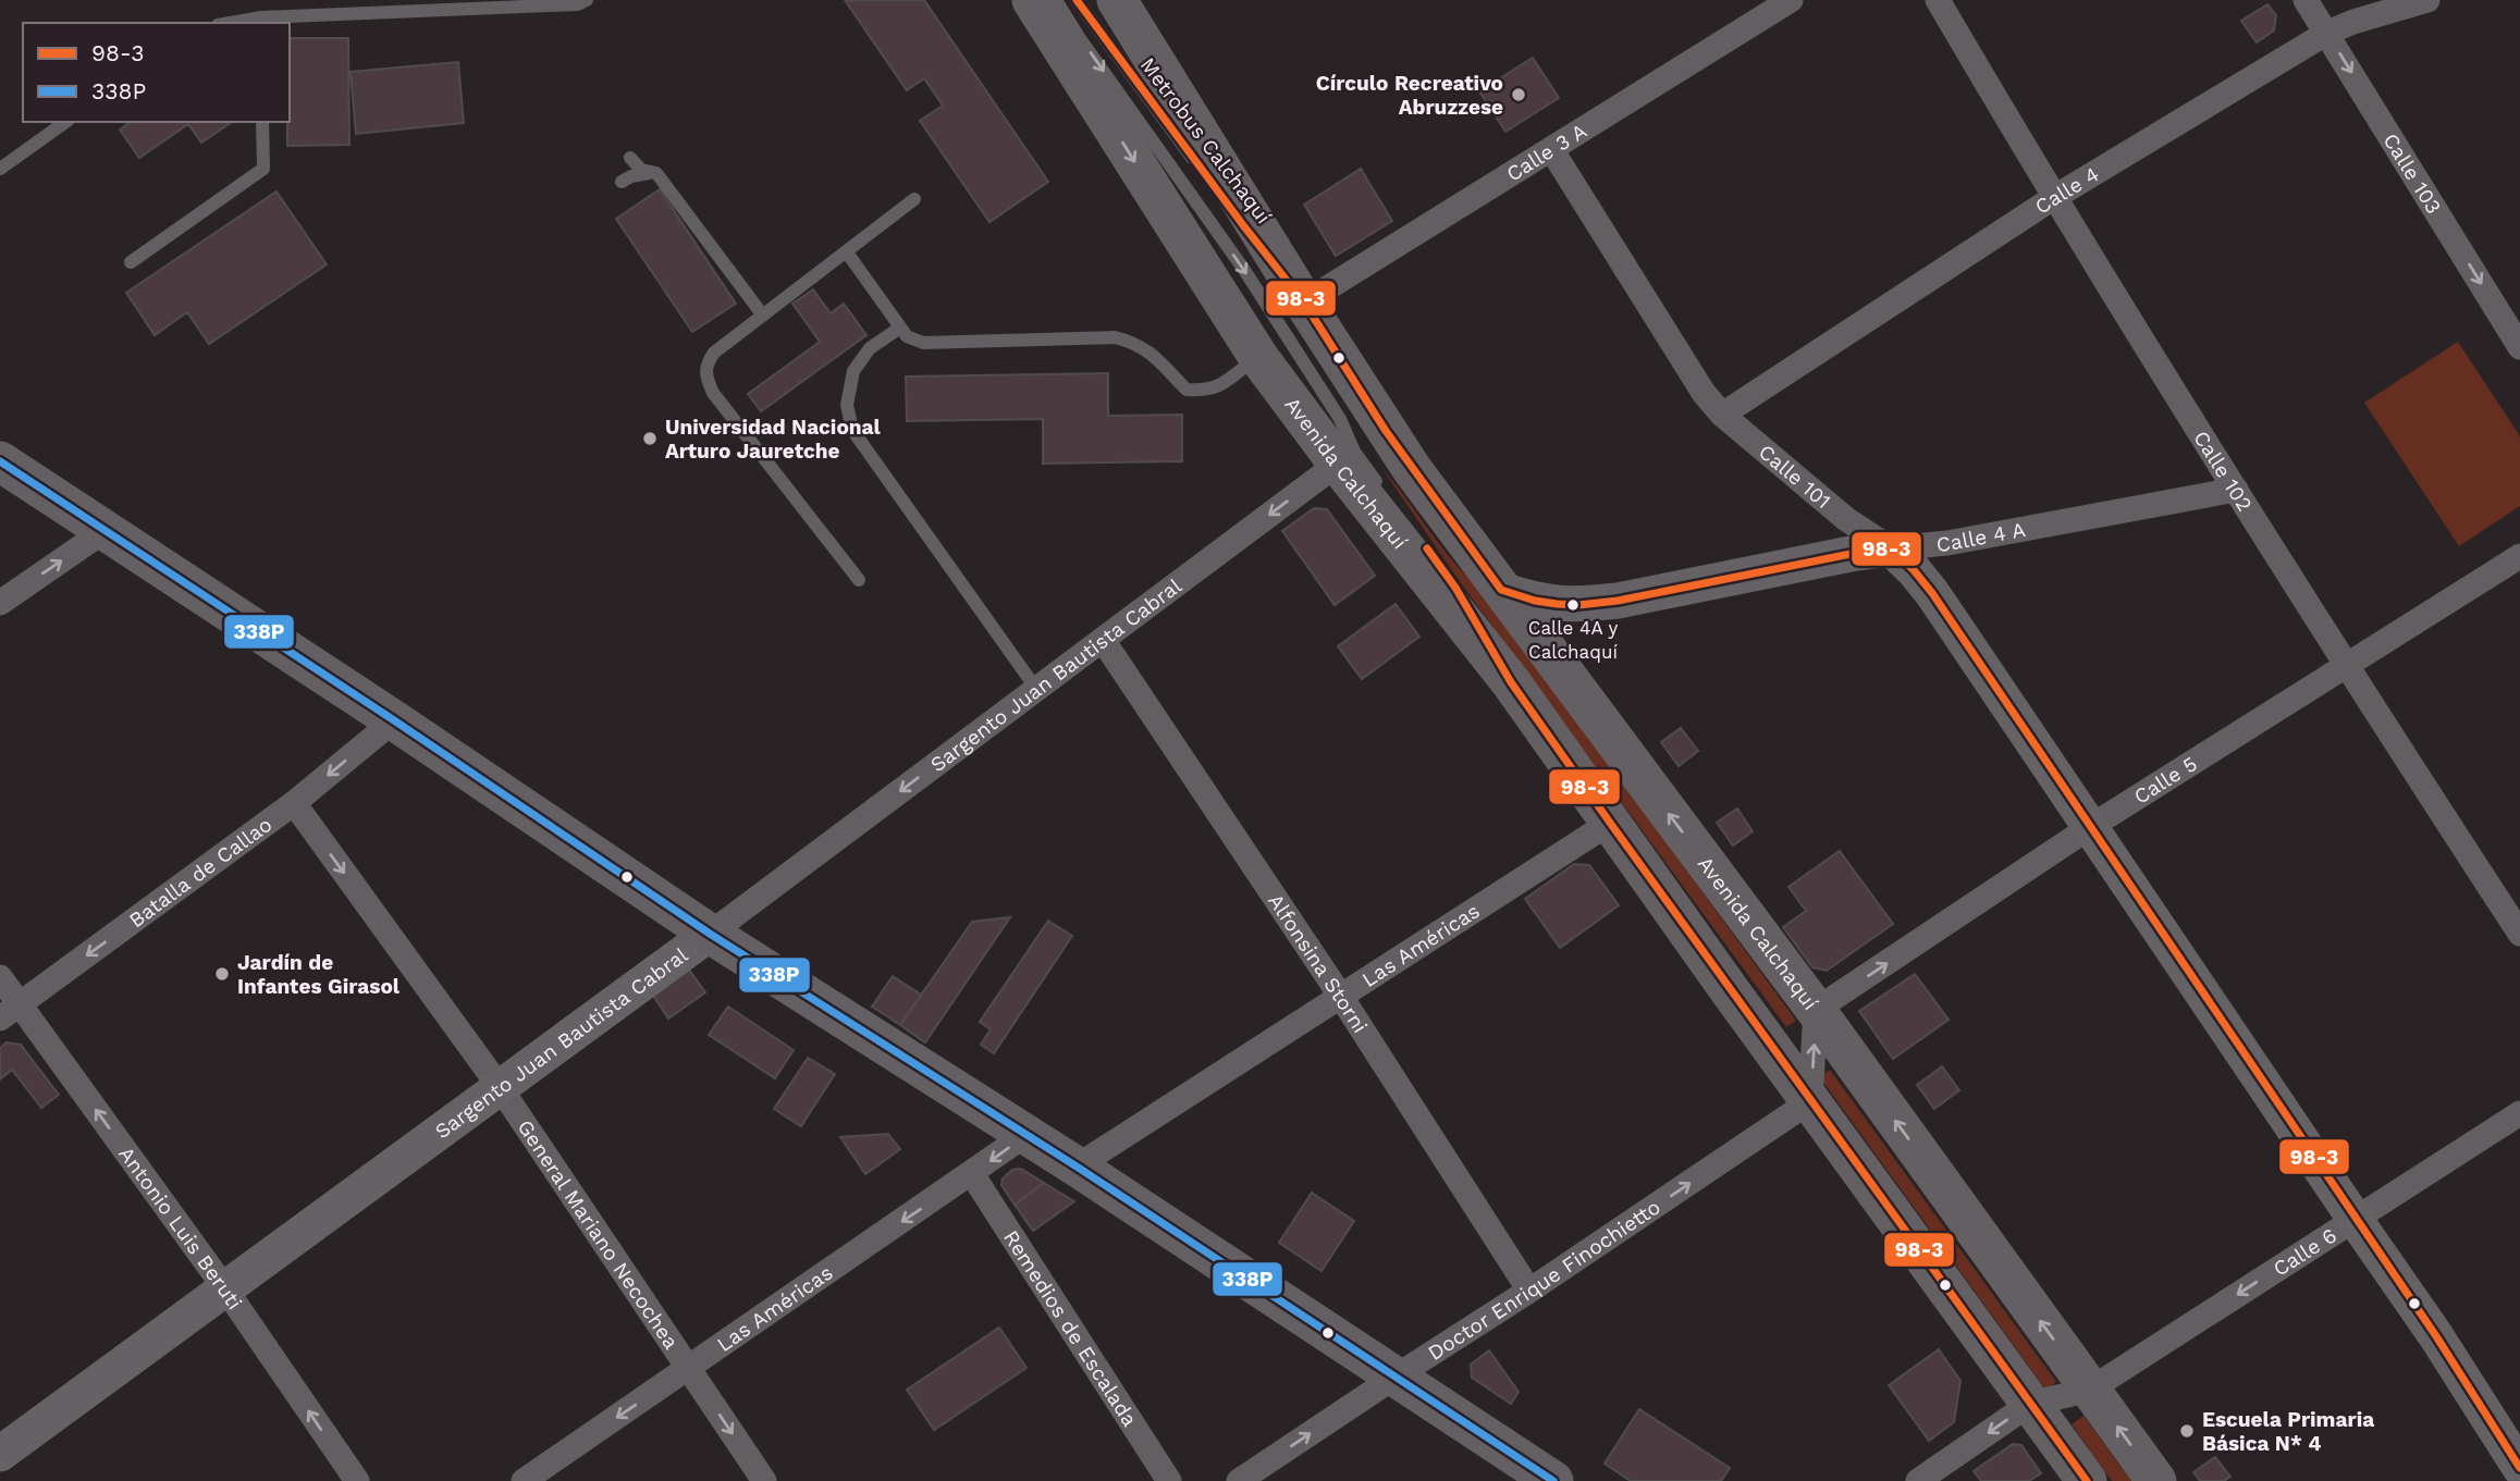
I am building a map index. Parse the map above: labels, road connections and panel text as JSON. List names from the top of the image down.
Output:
{
  "streets": {
    "main road": ["Avenida Calchaquí"],
    "street": [
      "Calle 3 A",
      "Calle 103",
      "Calle 4",
      "Calle 102",
      "Calle 101",
      "Calle 4 A",
      "Sargento Juan Bautista Cabral",
      "Calle 5",
      "Batalla de Callao",
      "Las Américas",
      "Alfonsina Storni",
      "Antonio Luis Beruti",
      "General Mariano Necochea",
      "Calle 6",
      "Doctor Enrique Finochietto",
      "Remedios de Escalada"
    ],
    "lane": ["Metrobus Calchaquí"]
  },
  "crossings": [
    ["Metrobus Calchaquí", "Calle 3 A"],
    ["Metrobus Calchaquí", "Avenida Calchaquí"],
    ["Metrobus Calchaquí", "Sargento Juan Bautista Cabral"],
    ["Calle 3 A", "Avenida Calchaquí"],
    ["Calle 3 A", "Calle 101"],
    ["Calle 103", "Calle 4"],
    ["Calle 4", "Calle 102"],
    ["Calle 4", "Calle 101"],
    ["Calle 102", "Calle 4 A"],
    ["Calle 102", "Calle 5"],
    ["Avenida Calchaquí", "Calle 4 A"],
    ["Avenida Calchaquí", "Sargento Juan Bautista Cabral"],
    ["Avenida Calchaquí", "Calle 5"],
    ["Avenida Calchaquí", "Las Américas"],
    ["Avenida Calchaquí", "Calle 6"],
    ["Avenida Calchaquí", "Doctor Enrique Finochietto"],
    ["Calle 101", "Calle 4 A"],
    ["Calle 101", "Calle 5"],
    ["Calle 101", "Calle 6"],
    ["Sargento Juan Bautista Cabral", "Alfonsina Storni"],
    ["Sargento Juan Bautista Cabral", "Antonio Luis Beruti"],
    ["Sargento Juan Bautista Cabral", "General Mariano Necochea"],
    ["Batalla de Callao", "Antonio Luis Beruti"],
    ["Batalla de Callao", "General Mariano Necochea"],
    ["Las Américas", "Alfonsina Storni"],
    ["Las Américas", "General Mariano Necochea"],
    ["Las Américas", "Remedios de Escalada"],
    ["Alfonsina Storni", "Doctor Enrique Finochietto"]
  ],
  "one_way": [
    "Calle 103",
    "Sargento Juan Bautista Cabral",
    "Calle 5",
    "Batalla de Callao",
    "Las Américas",
    "Antonio Luis Beruti",
    "General Mariano Necochea",
    "Calle 6",
    "Doctor Enrique Finochietto"
  ],
  "places": [
    "Círculo Recreativo Abruzzese",
    "Universidad Nacional Arturo Jauretche",
    "Calle 4A y Calchaquí",
    "Jardín de Infantes Girasol",
    "Escuela Primaria Básica N* 4"
  ],
  "lines": ["transit line 98-3", "transit line 338P"],
  "legend": ["98-3", "338P"]
}
